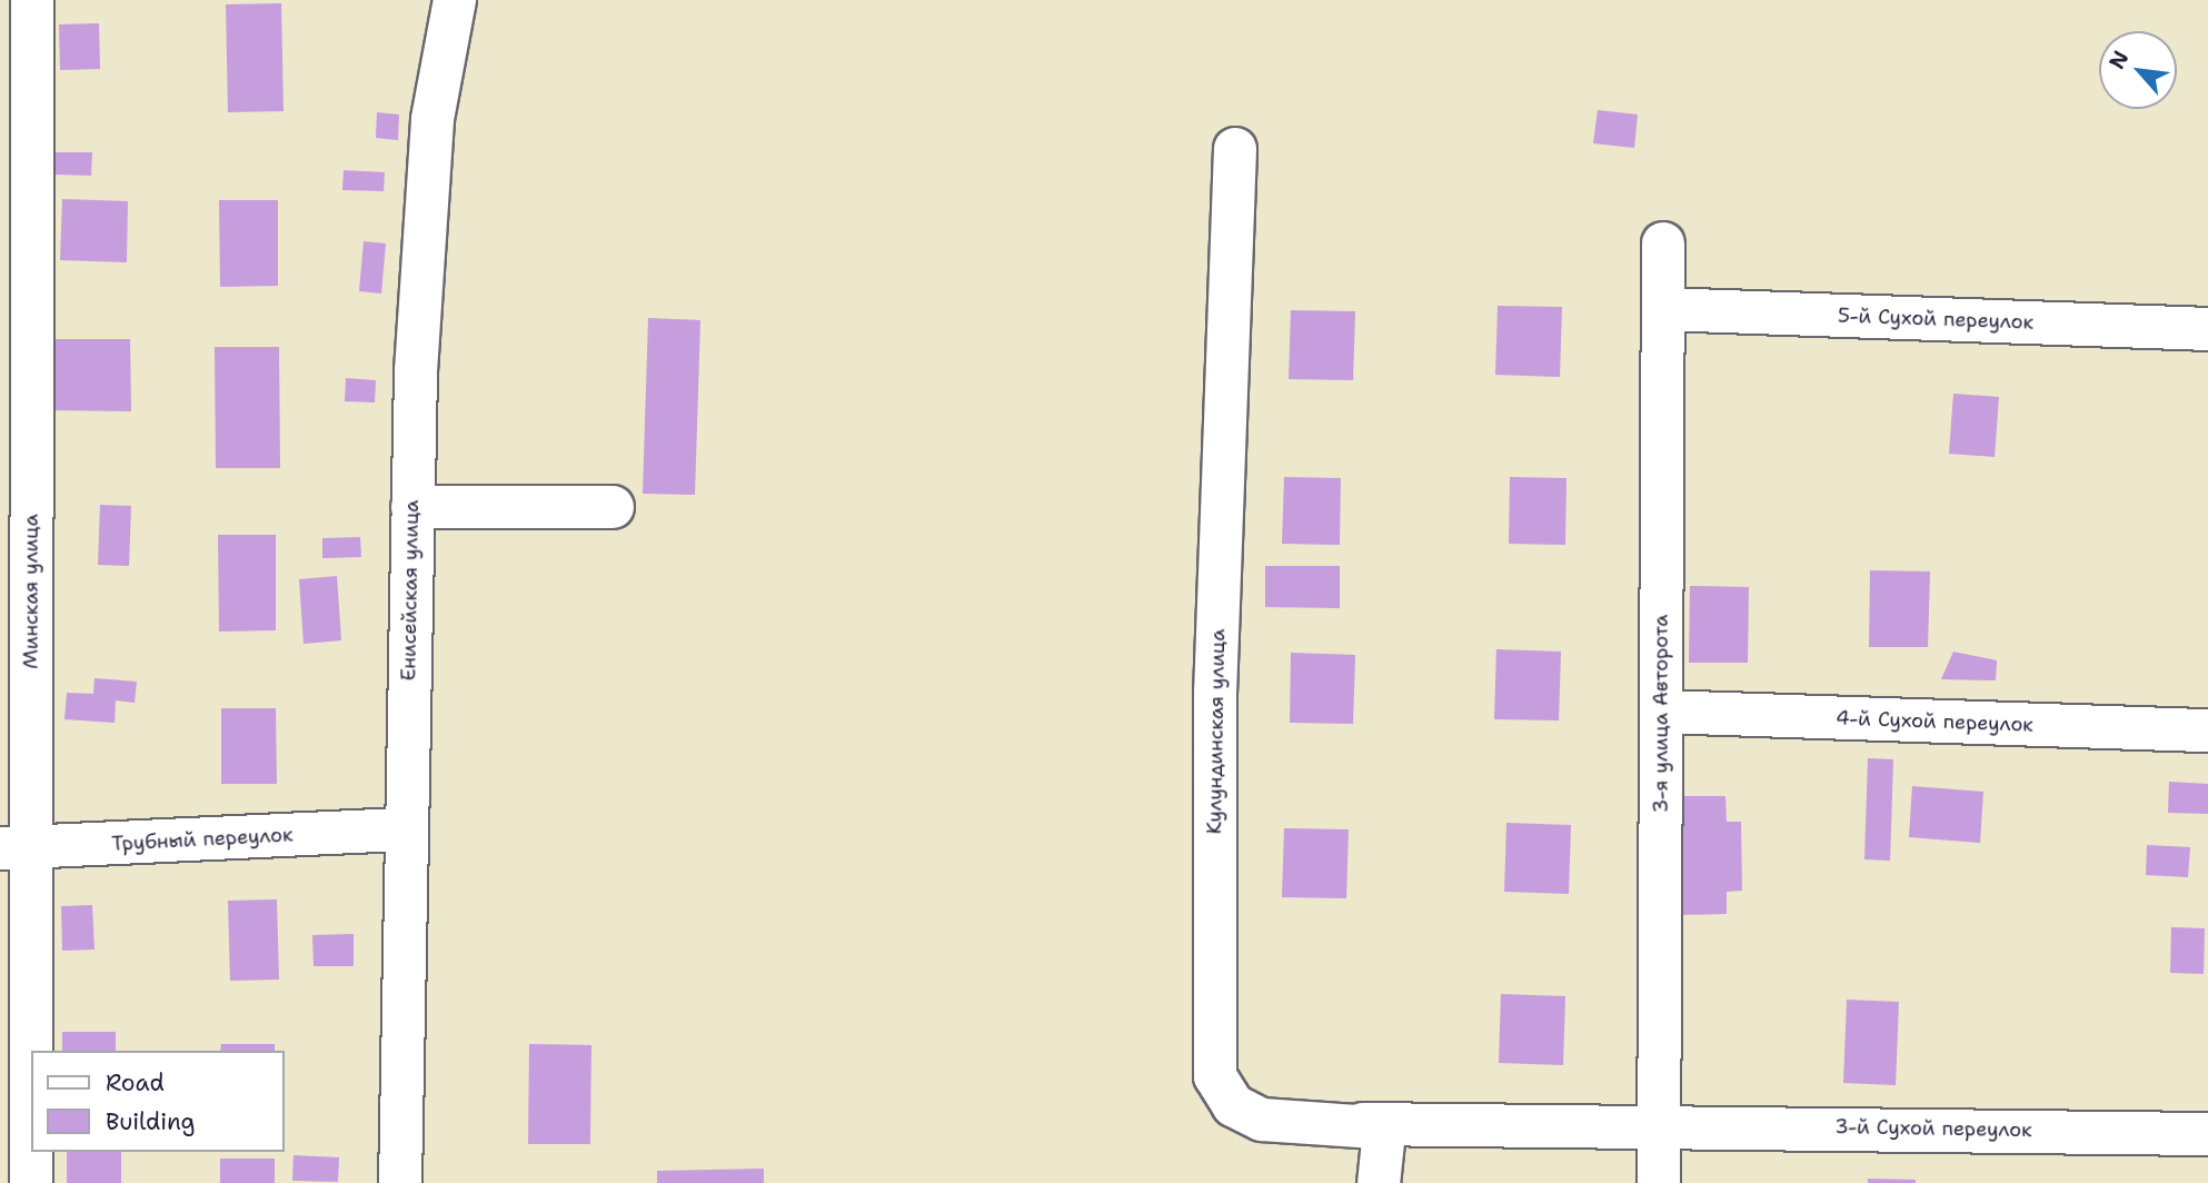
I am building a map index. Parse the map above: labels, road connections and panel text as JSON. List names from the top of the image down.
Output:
{
  "streets": {
    "street": [
      "5-й Сухой переулок",
      "Енисейская улица",
      "Минская улица",
      "3-я улица Авторота",
      "4-й Сухой переулок",
      "Кулундинская улица",
      "Трубный переулок",
      "3-й Сухой переулок"
    ]
  },
  "crossings": [
    ["5-й Сухой переулок", "3-я улица Авторота"],
    ["Енисейская улица", "Трубный переулок"],
    ["Минская улица", "Трубный переулок"],
    ["3-я улица Авторота", "4-й Сухой переулок"],
    ["3-я улица Авторота", "Кулундинская улица"],
    ["3-я улица Авторота", "3-й Сухой переулок"],
    ["Кулундинская улица", "3-й Сухой переулок"]
  ],
  "legend": ["Road", "Building"],
  "north": "top left"
}
